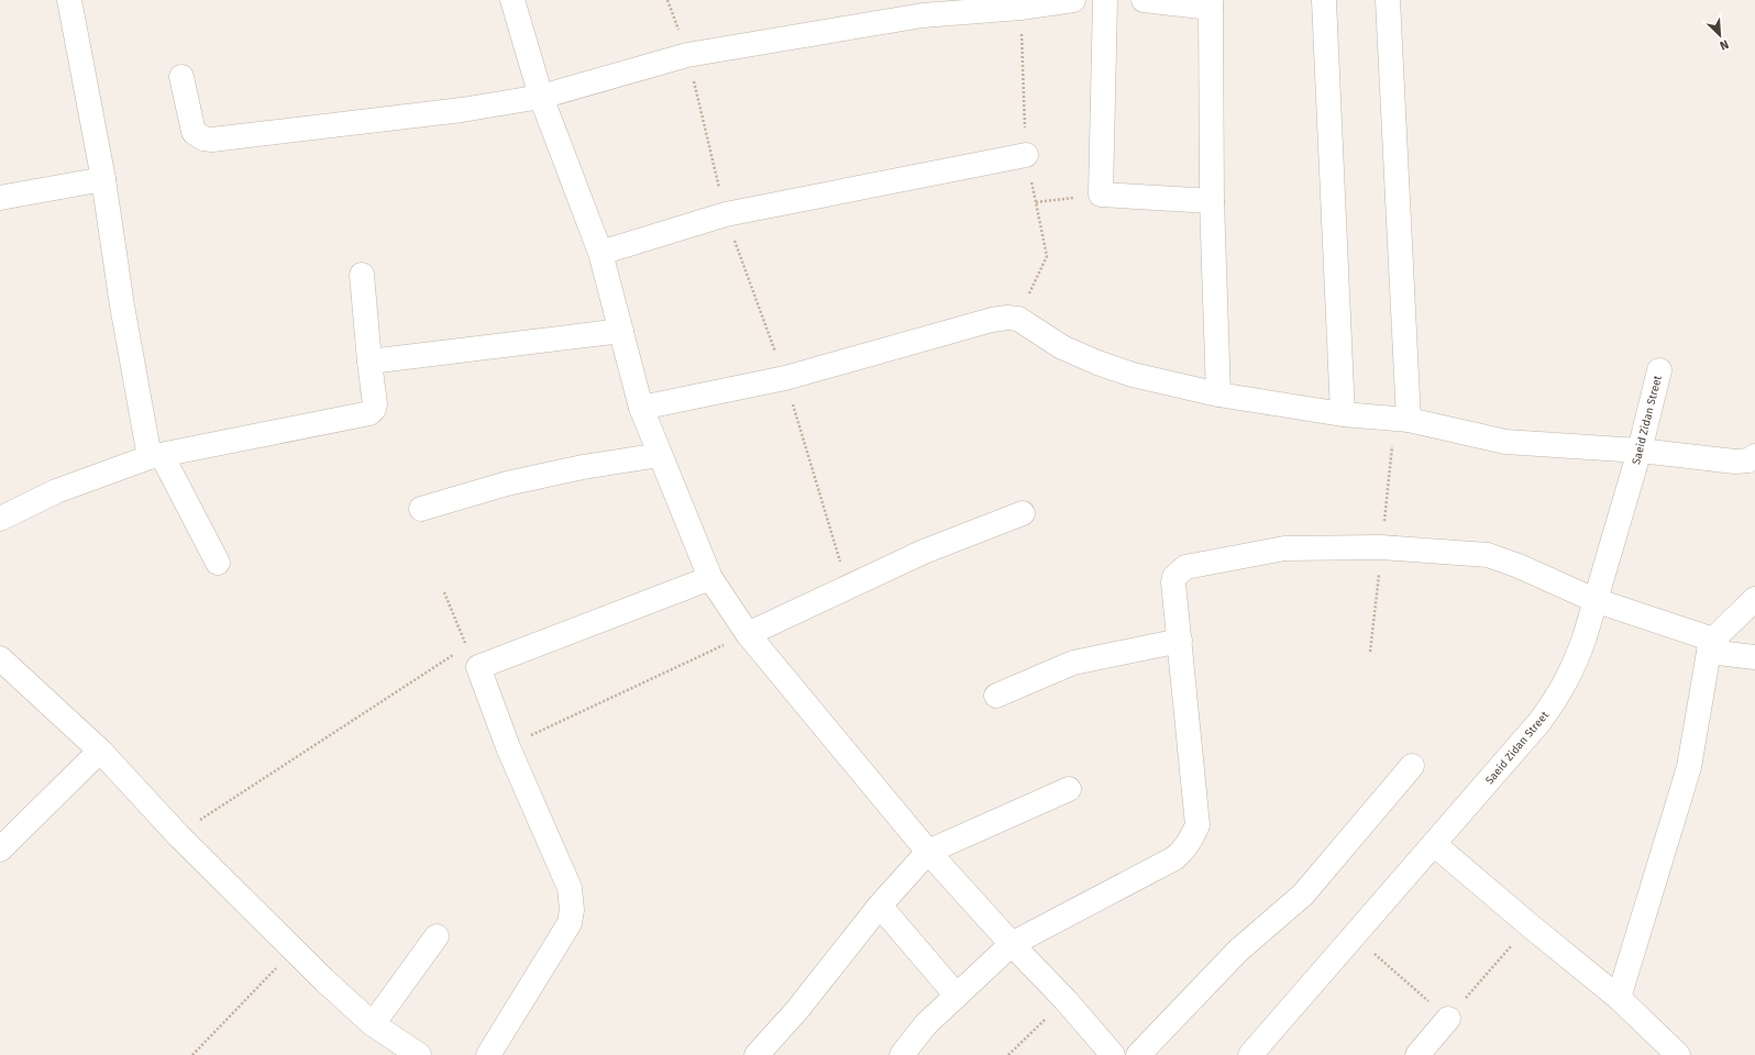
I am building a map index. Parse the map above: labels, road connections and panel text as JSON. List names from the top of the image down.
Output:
{
  "streets": {
    "street": ["Saeid Zidan Street"]
  },
  "north": "bottom right"
}
